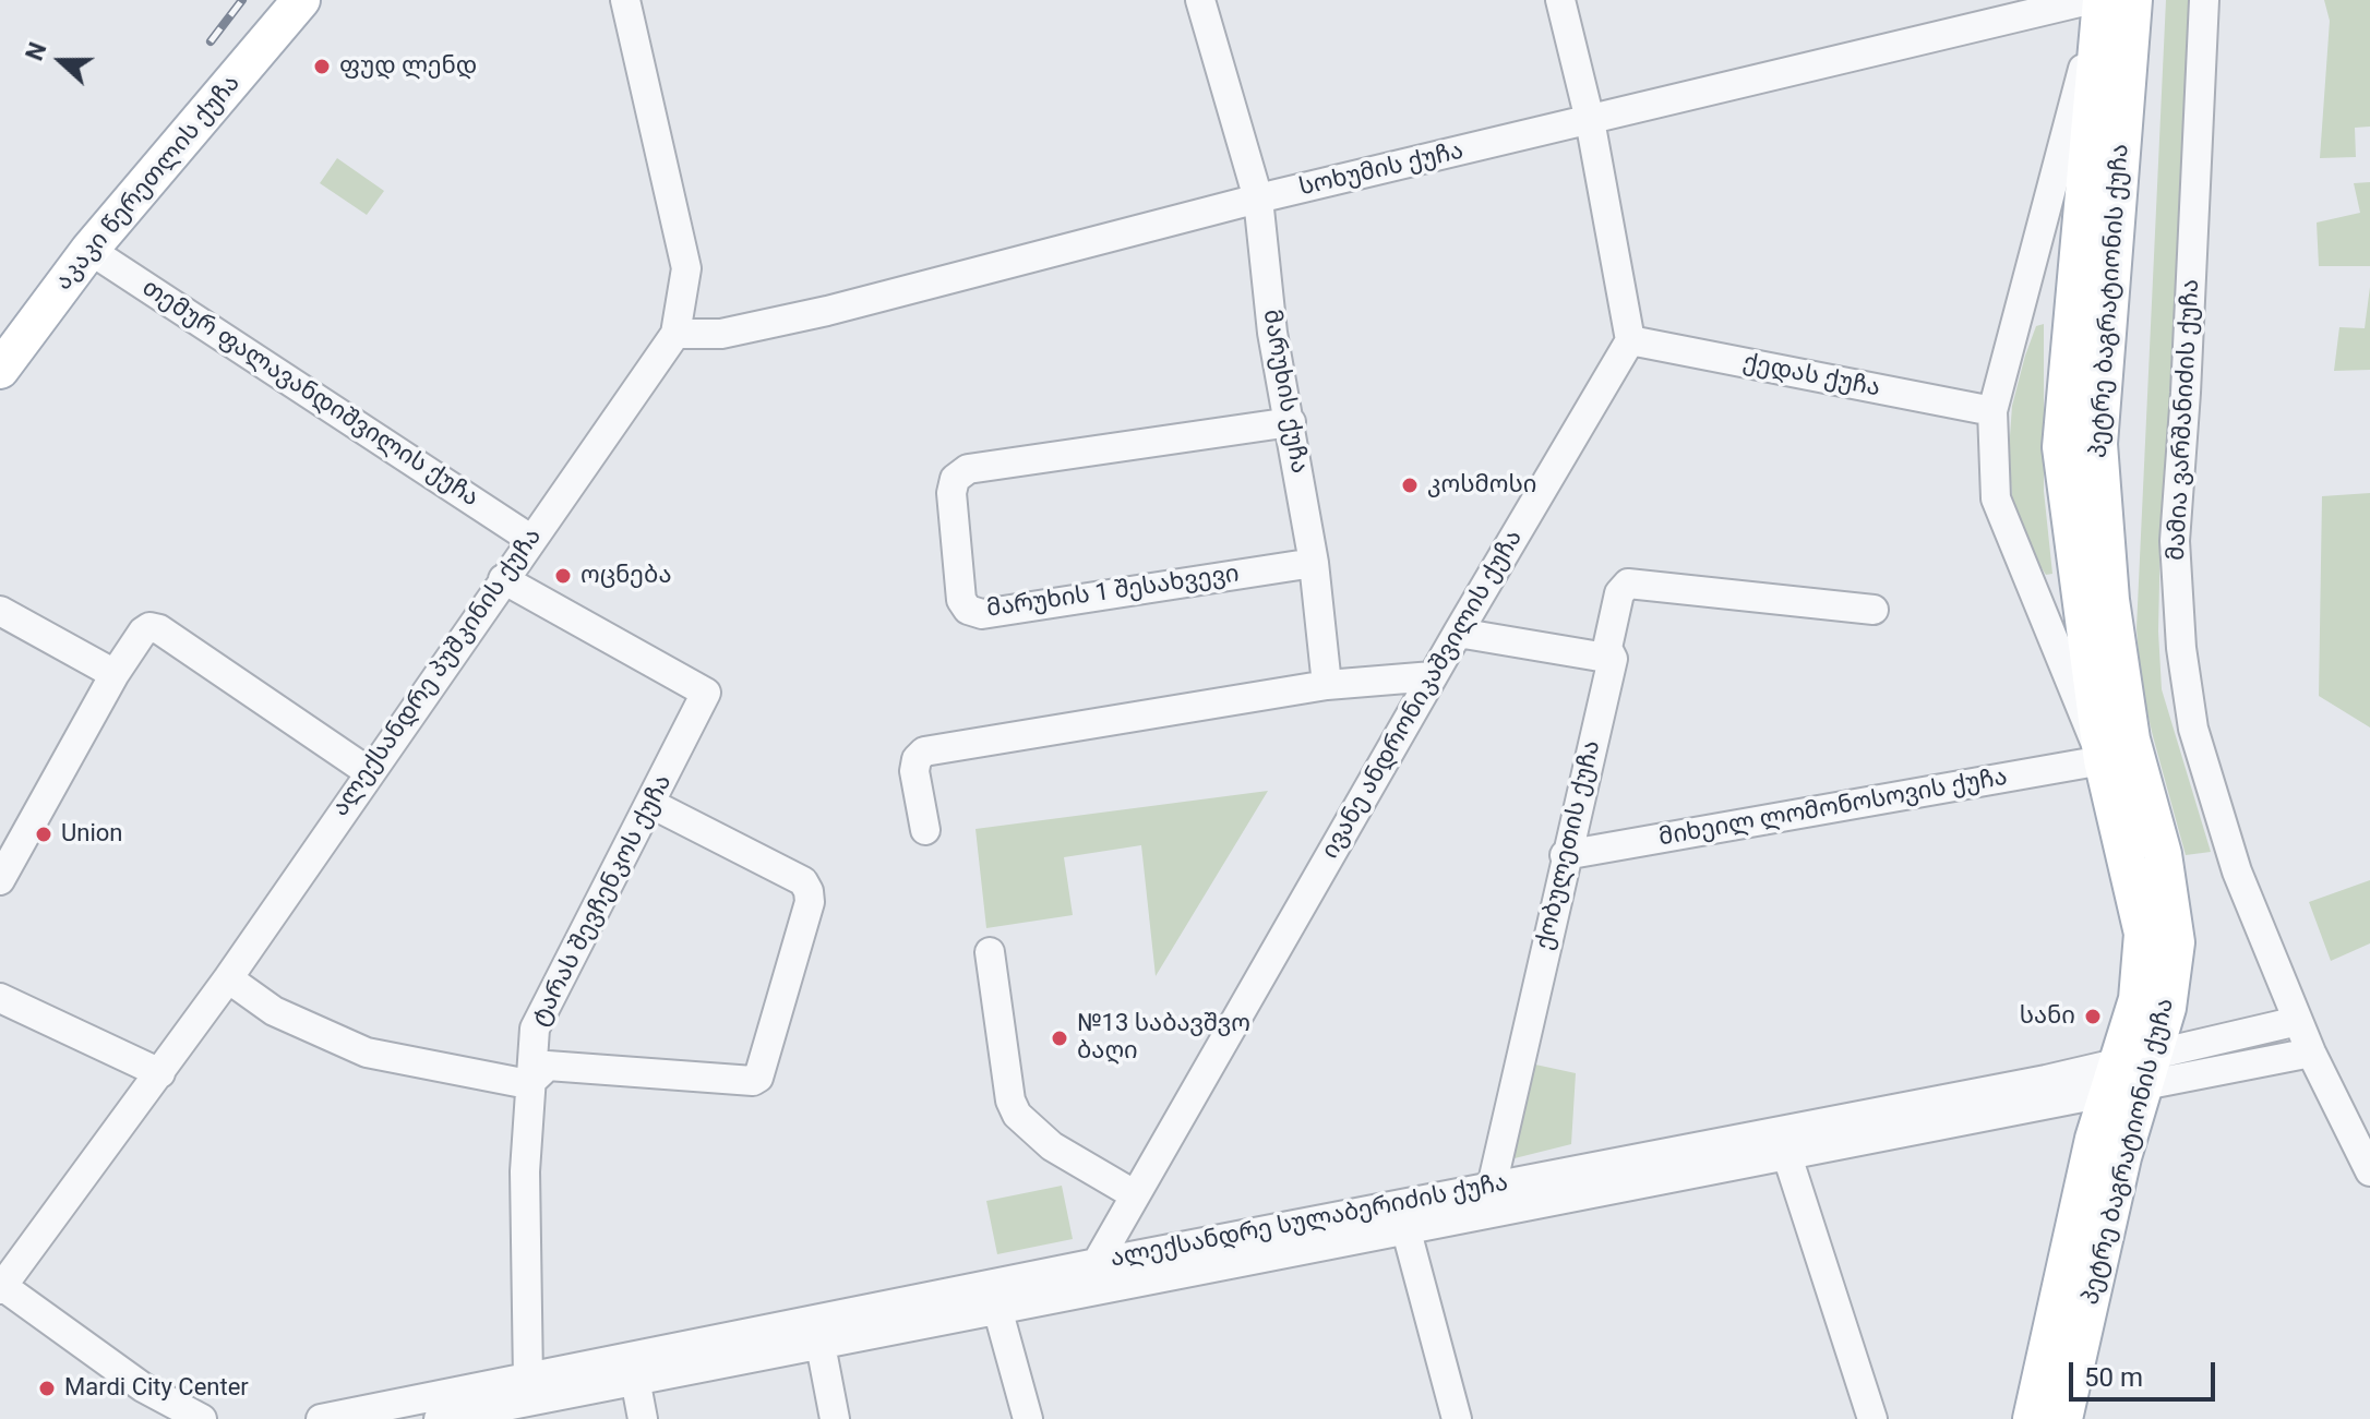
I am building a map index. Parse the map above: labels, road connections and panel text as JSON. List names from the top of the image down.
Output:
{
  "streets": {
    "main road": ["აკაკი წერეთლის ქუჩა", "პეტრე ბაგრატიონის ქუჩა"],
    "street": [
      "სოხუმის ქუჩა",
      "ქედას ქუჩა",
      "მარუხის ქუჩა",
      "თემურ ფალავანდიშვილის ქუჩა",
      "მამია ვარშანიძის ქუჩა",
      "მარუხის 1 შესახვევი",
      "ალექსანდრე პუშკინის ქუჩა",
      "ივანე ანდრონიკაშვილის ქუჩა",
      "მიხეილ ლომონოსოვის ქუჩა",
      "ქობულეთის ქუჩა",
      "ტარას შევჩენკოს ქუჩა",
      "ალექსანდრე სულაბერიძის ქუჩა"
    ]
  },
  "crossings": [
    ["სოხუმის ქუჩა", "მარუხის ქუჩა"],
    ["სოხუმის ქუჩა", "ალექსანდრე პუშკინის ქუჩა"],
    ["აკაკი წერეთლის ქუჩა", "თემურ ფალავანდიშვილის ქუჩა"],
    ["პეტრე ბაგრატიონის ქუჩა", "ქედას ქუჩა"],
    ["პეტრე ბაგრატიონის ქუჩა", "მიხეილ ლომონოსოვის ქუჩა"],
    ["პეტრე ბაგრატიონის ქუჩა", "ალექსანდრე სულაბერიძის ქუჩა"],
    ["ქედას ქუჩა", "ივანე ანდრონიკაშვილის ქუჩა"],
    ["მარუხის ქუჩა", "მარუხის 1 შესახვევი"],
    ["თემურ ფალავანდიშვილის ქუჩა", "ალექსანდრე პუშკინის ქუჩა"],
    ["მამია ვარშანიძის ქუჩა", "ალექსანდრე სულაბერიძის ქუჩა"],
    ["ალექსანდრე პუშკინის ქუჩა", "ტარას შევჩენკოს ქუჩა"],
    ["ივანე ანდრონიკაშვილის ქუჩა", "ალექსანდრე სულაბერიძის ქუჩა"],
    ["მიხეილ ლომონოსოვის ქუჩა", "ქობულეთის ქუჩა"],
    ["ქობულეთის ქუჩა", "ალექსანდრე სულაბერიძის ქუჩა"],
    ["ტარას შევჩენკოს ქუჩა", "ალექსანდრე სულაბერიძის ქუჩა"]
  ],
  "places": [
    "ფუდ ლენდ",
    "კოსმოსი",
    "ოცნება",
    "Union",
    "სანი",
    "№13 საბავშვო ბაღი",
    "Mardi City Center"
  ],
  "scale_bar": "50 m",
  "north": "left"
}
